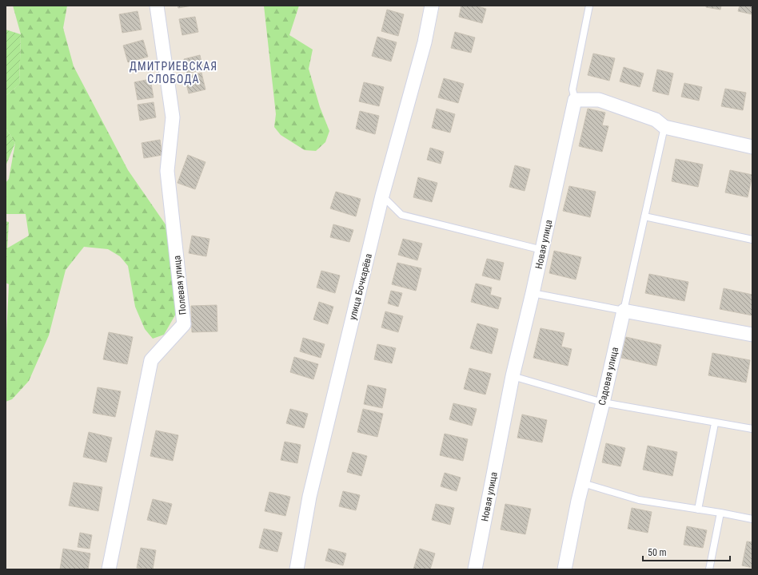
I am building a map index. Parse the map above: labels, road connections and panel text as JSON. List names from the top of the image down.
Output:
{
  "streets": {
    "street": [
      "Новая улица",
      "Полевая улица",
      "улица Бочкарёва",
      "Садовая улица"
    ]
  },
  "districts": ["ДМИТРИЕВСКАЯ СЛОБОДА"],
  "scale_bar": "50 m"
}
